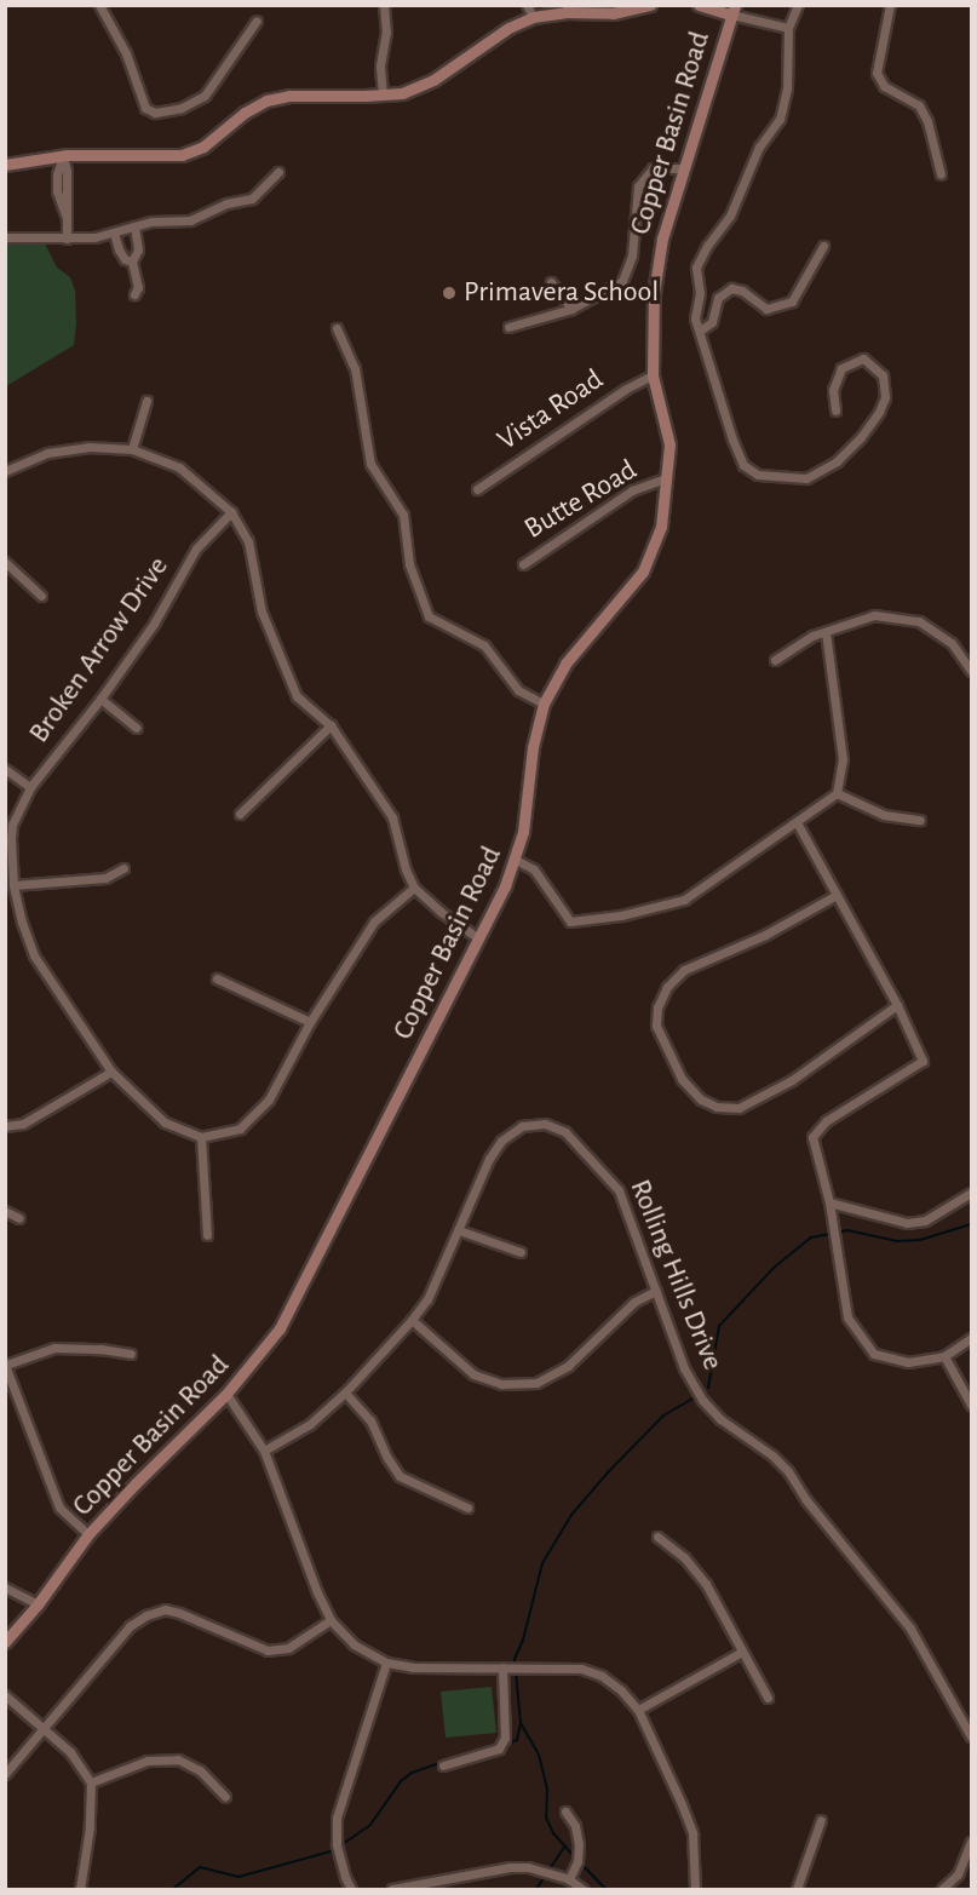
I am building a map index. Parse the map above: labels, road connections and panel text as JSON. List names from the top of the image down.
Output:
{
  "streets": {
    "street": [
      "Copper Basin Road",
      "Vista Road",
      "Butte Road",
      "Broken Arrow Drive",
      "Rolling Hills Drive"
    ]
  },
  "crossings": [
    ["Copper Basin Road", "Vista Road"],
    ["Copper Basin Road", "Butte Road"]
  ],
  "places": ["Primavera School"]
}
